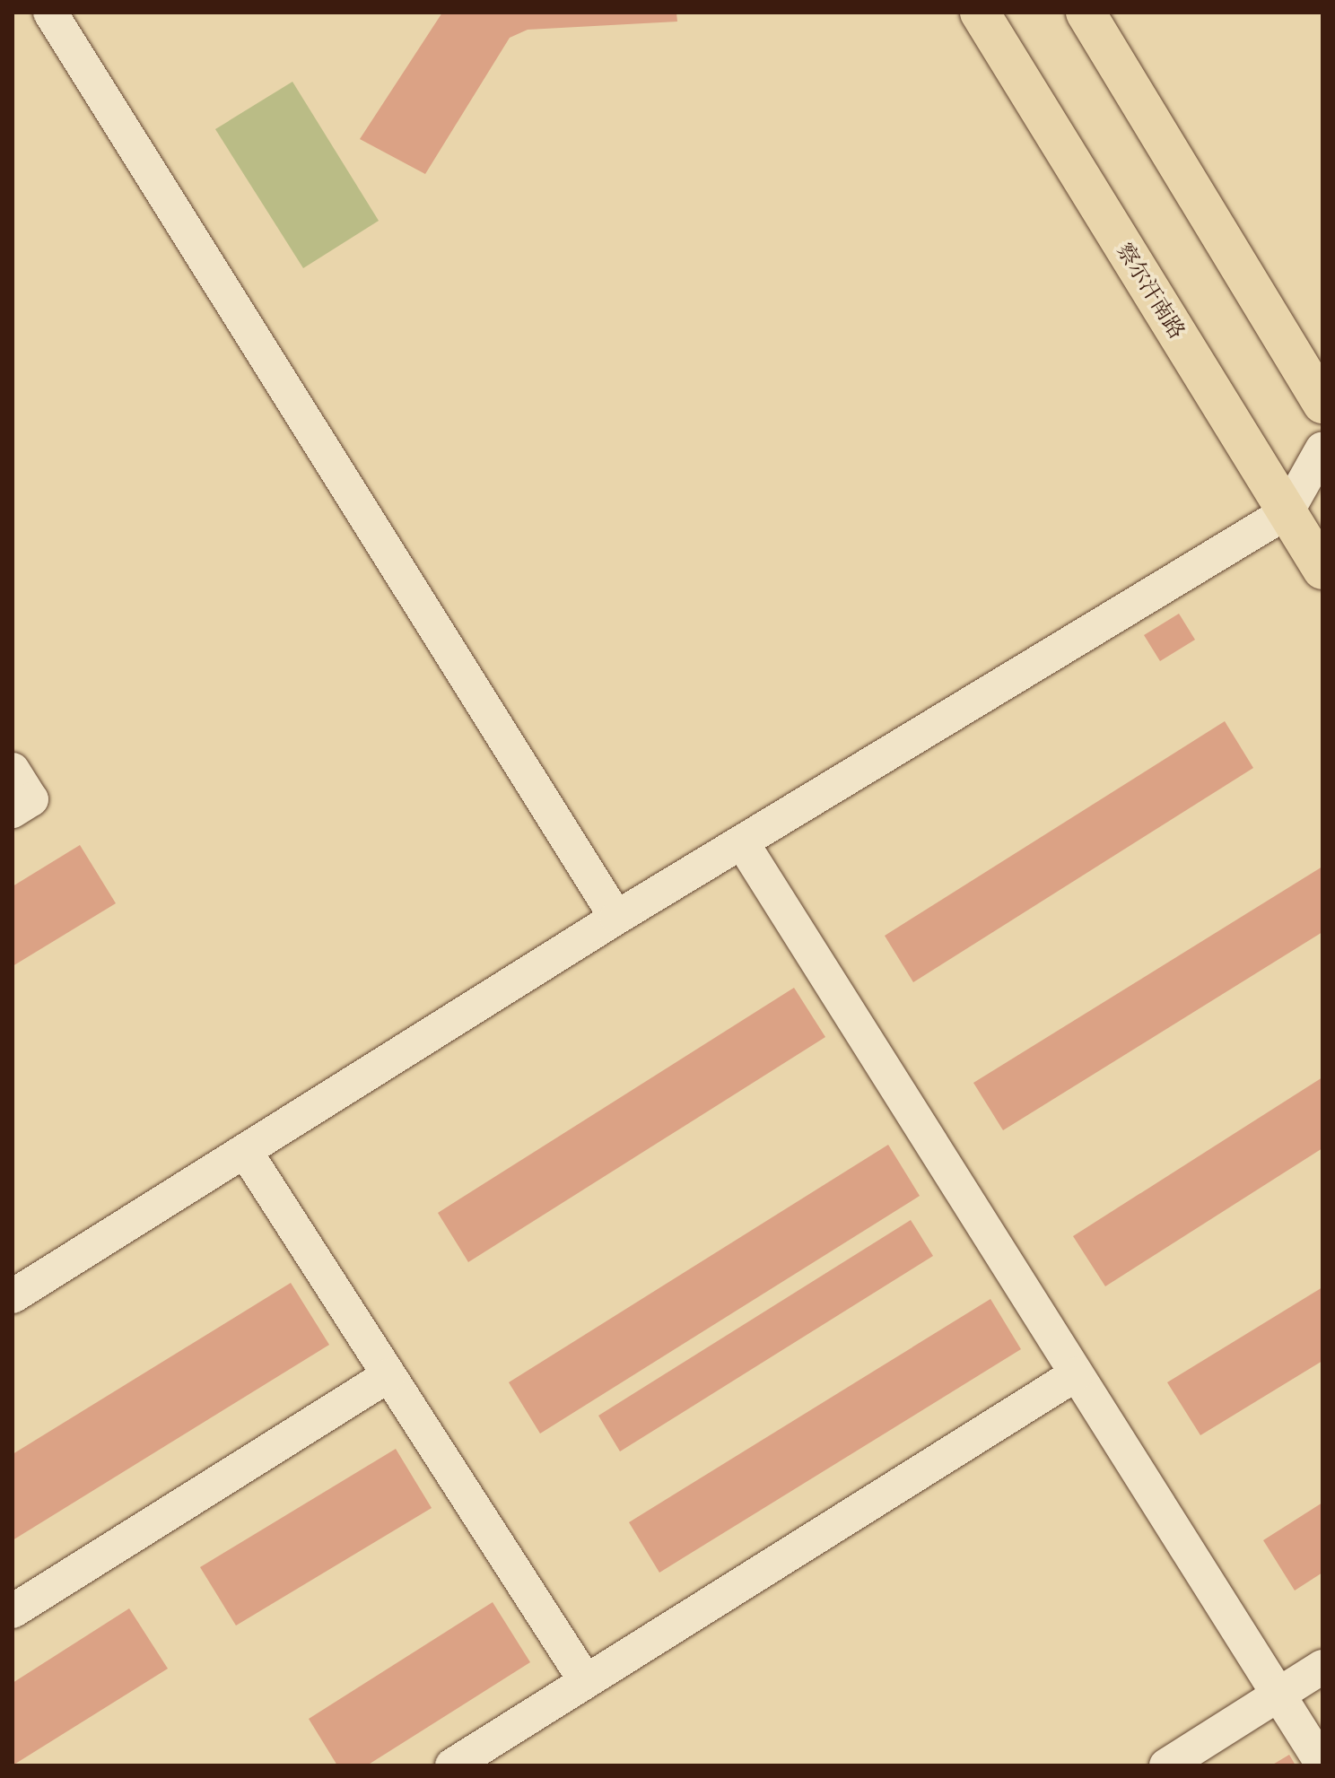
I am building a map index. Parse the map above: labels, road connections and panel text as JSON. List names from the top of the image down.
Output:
{
  "streets": {
    "main road": ["察尔汗南路"]
  }
}
